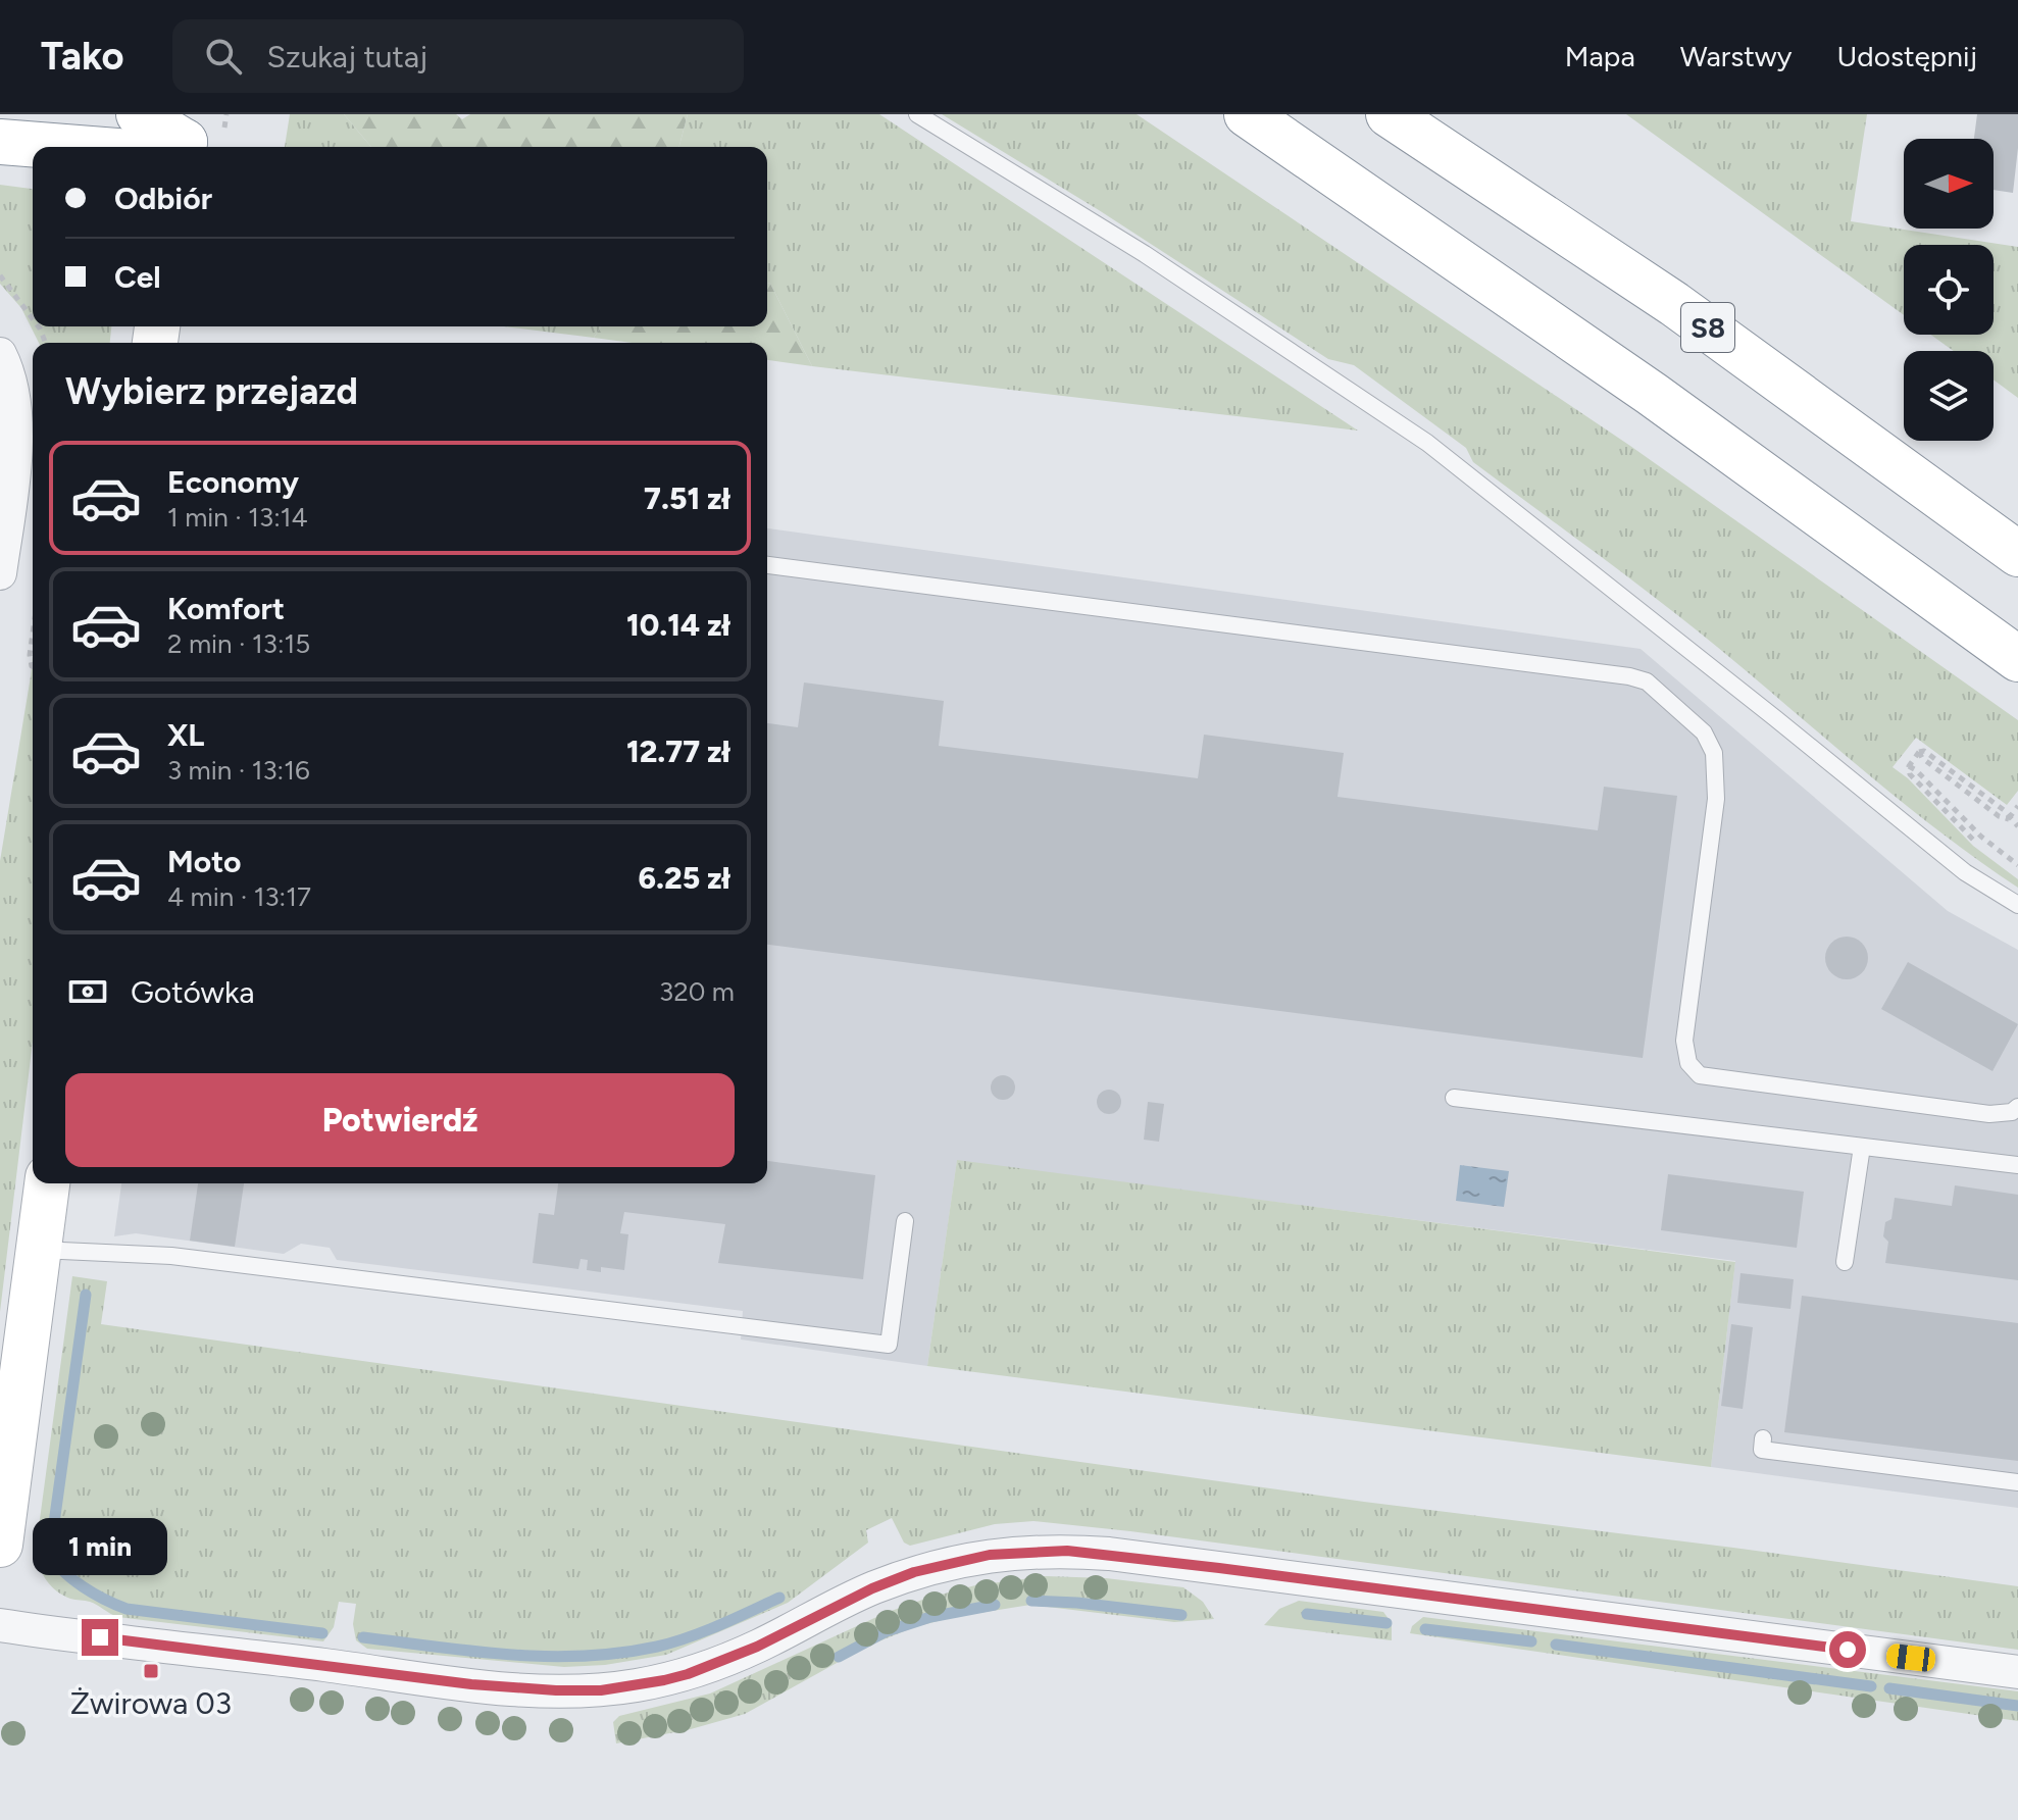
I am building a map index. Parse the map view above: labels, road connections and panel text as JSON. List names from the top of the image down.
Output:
{
  "streets": {
    "main road": ["S8"]
  },
  "places": {
    "transit": ["Żwirowa 03"]
  },
  "north": "right",
  "page": {
    "header": "Tako",
    "search": "Szukaj tutaj",
    "nav": ["Mapa", "Warstwy", "Udostępnij"],
    "banner": ["Odbiór", "Cel"],
    "heading": "Wybierz przejazd",
    "list": [
      {
        "name": "Economy",
        "note": "1 min · 13:14",
        "value": "7.51 zł"
      },
      {
        "name": "Komfort",
        "note": "2 min · 13:15",
        "value": "10.14 zł"
      },
      {
        "name": "XL",
        "note": "3 min · 13:16",
        "value": "12.77 zł"
      },
      {
        "name": "Moto",
        "note": "4 min · 13:17",
        "value": "6.25 zł"
      }
    ],
    "pay": ["Gotówka", "320 m"],
    "buttons": "Potwierdź",
    "bubble": "1 min"
  }
}
